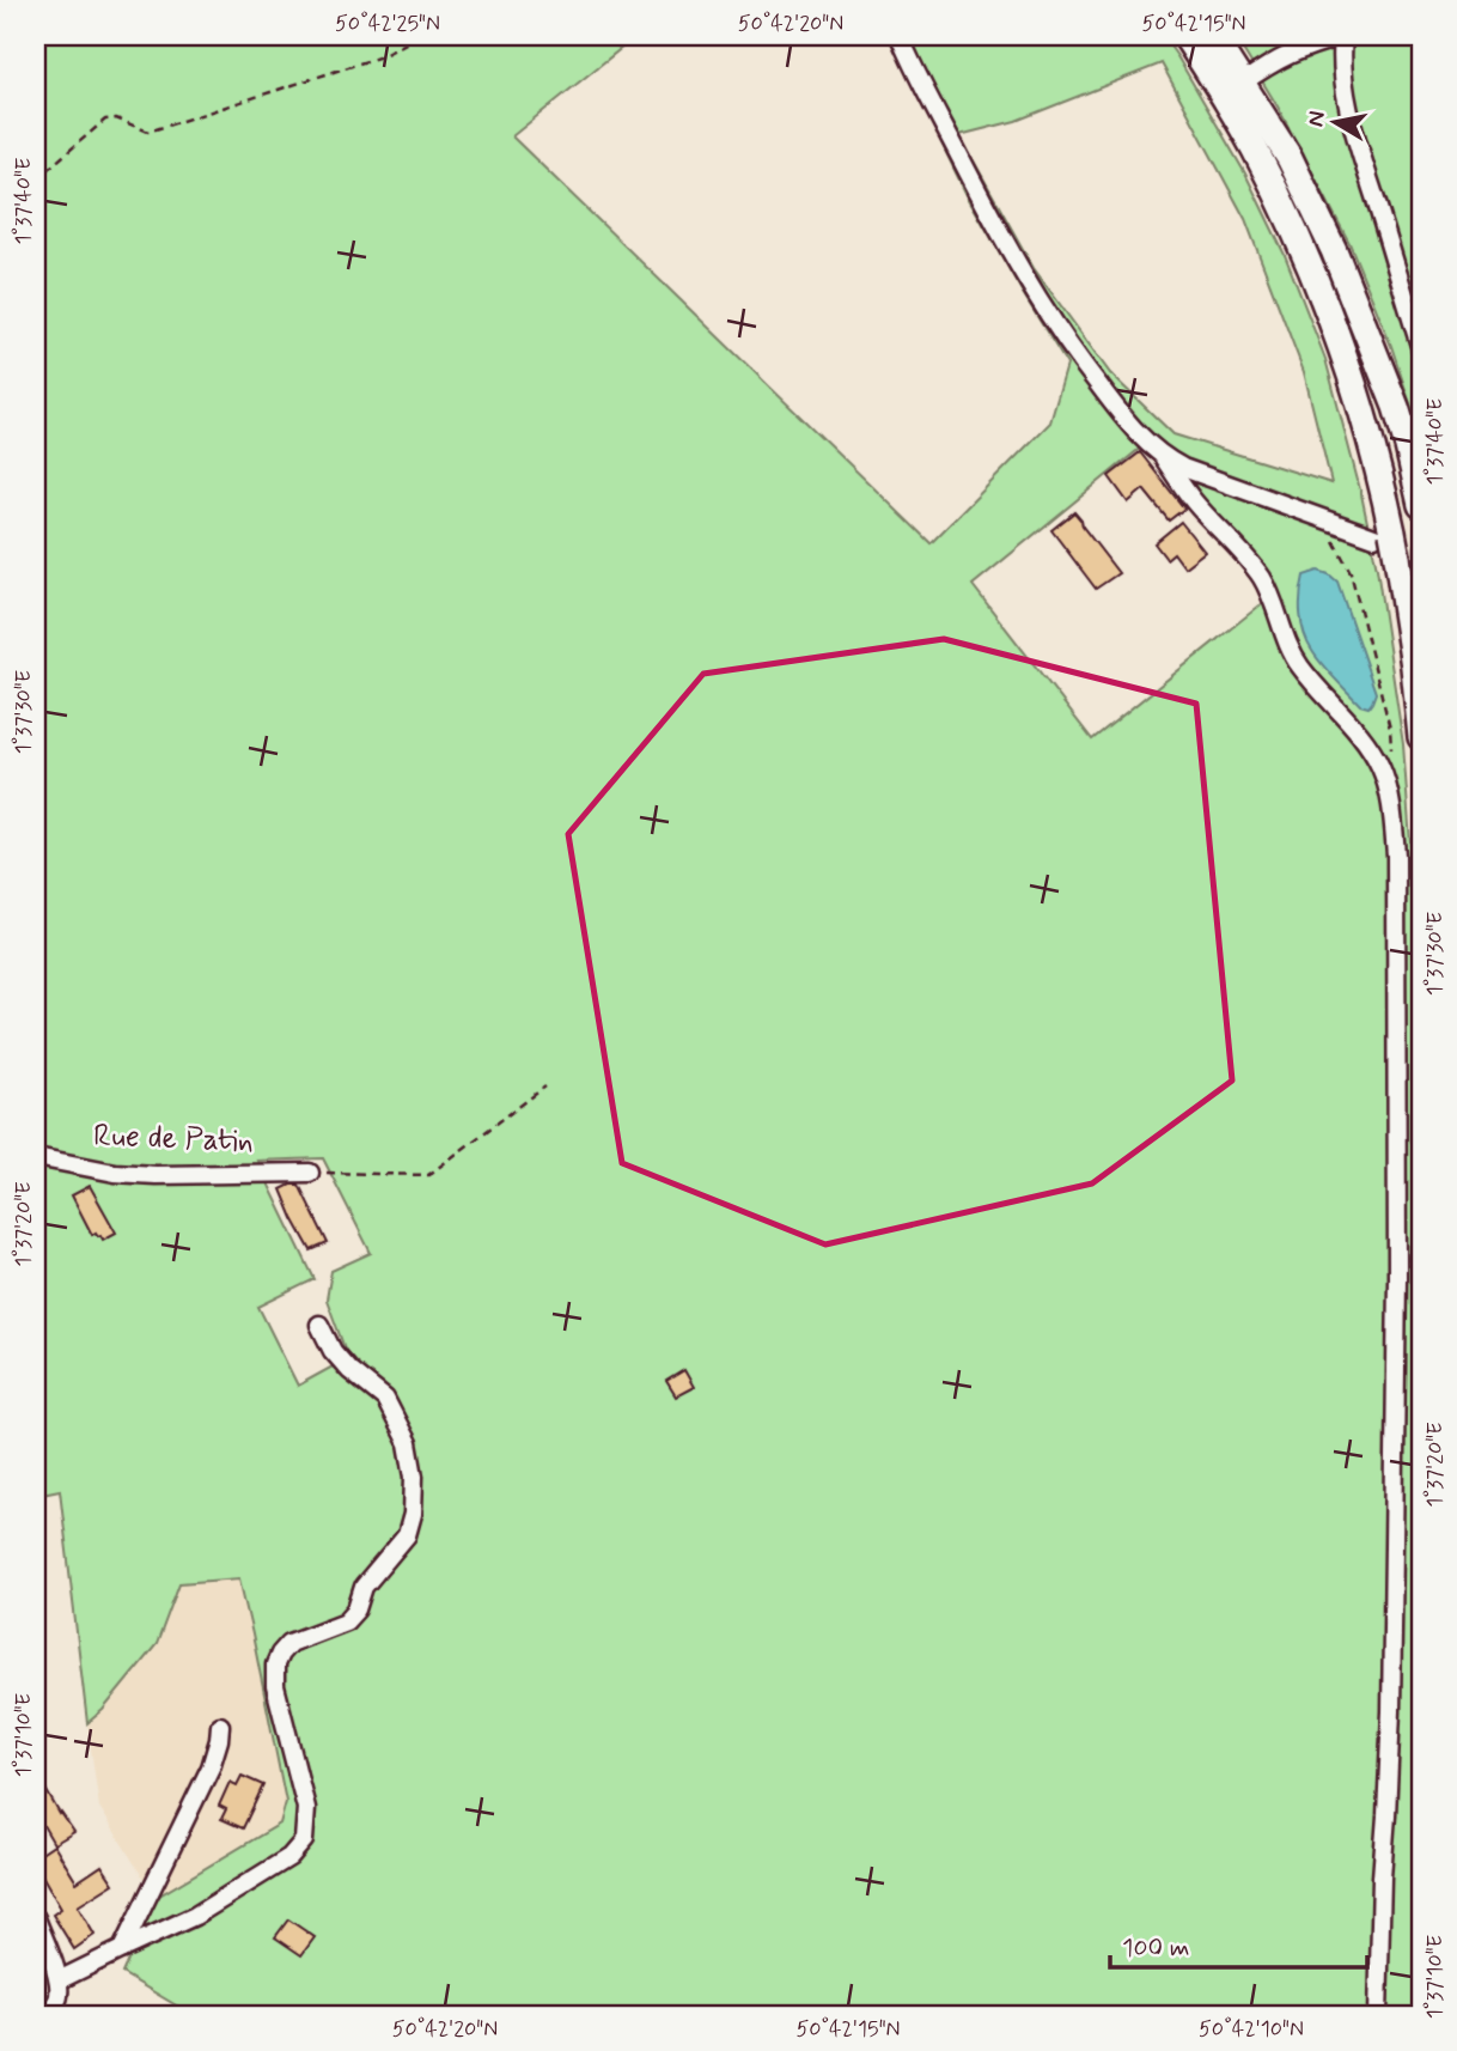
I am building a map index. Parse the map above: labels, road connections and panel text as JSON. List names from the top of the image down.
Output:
{
  "streets": {
    "street": ["Rue de Patin"]
  },
  "scale_bar": "100 m",
  "north": "left",
  "coordinates": [
    "50°42'25\"N",
    "50°42'20\"N",
    "50°42'15\"N",
    "1°37'40\"E",
    "1°37'30\"E",
    "1°37'20\"E",
    "1°37'10\"E",
    "50°42'10\"N"
  ]
}
